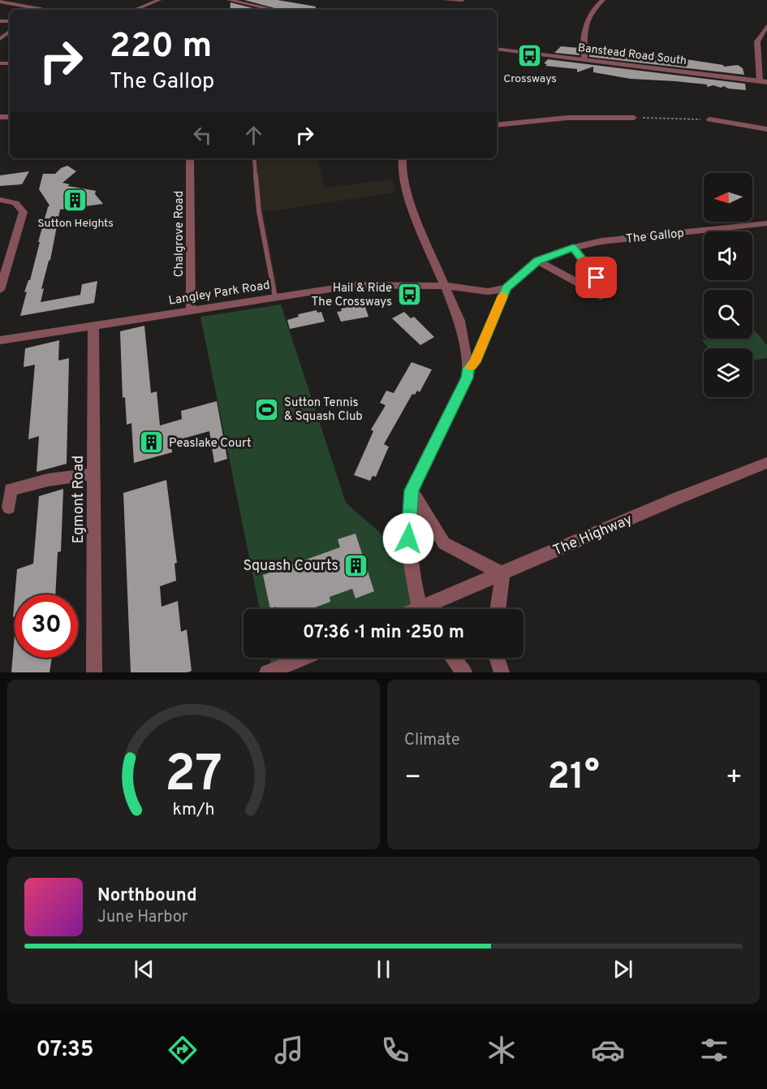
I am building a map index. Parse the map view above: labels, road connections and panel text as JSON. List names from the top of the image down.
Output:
{
  "streets": {
    "street": [
      "Banstead Road South",
      "Chalgrove Road",
      "The Gallop",
      "Langley Park Road",
      "Egmont Road",
      "The Highway"
    ]
  },
  "crossings": [
    ["Chalgrove Road", "Langley Park Road"],
    ["Langley Park Road", "Egmont Road"]
  ],
  "places": {
    "bus stop": ["Crossways", "Hail & Ride The Crossways"],
    "building": ["Sutton Heights", "Peaslake Court", "Squash Courts"],
    "sports": ["Sutton Tennis & Squash Club"]
  },
  "north": "left",
  "page": {
    "turn": ["220 m", "The Gallop"],
    "limit": "30",
    "trip": "07:36 · 1 min · 250 m",
    "tile": "Climate",
    "heat": ["−", "21°", "+"],
    "song": ["Northbound", "June Harbor"],
    "tabs": "07:35",
    "gauge": ["27", "km/h"]
  }
}
